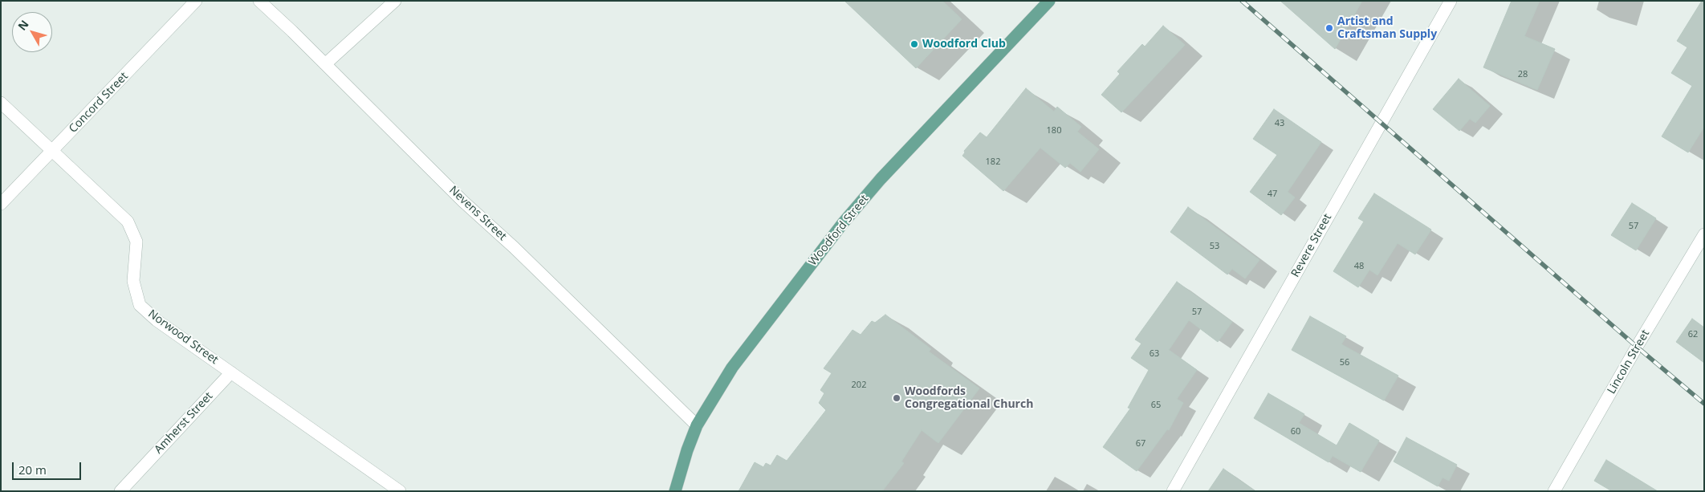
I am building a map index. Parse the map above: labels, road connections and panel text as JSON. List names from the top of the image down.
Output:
{
  "streets": {
    "main road": ["Woodford Street"],
    "street": [
      "Concord Street",
      "Nevens Street",
      "Revere Street",
      "Norwood Street",
      "Lincoln Street",
      "Amherst Street"
    ]
  },
  "crossings": [
    ["Concord Street", "Norwood Street"],
    ["Nevens Street", "Woodford Street"],
    ["Norwood Street", "Amherst Street"]
  ],
  "places": ["Artist and Craftsman Supply", "Woodford Club", "Woodfords Congregational Church"],
  "house_numbers": [
    "28",
    "43",
    "180",
    "182",
    "47",
    "57",
    "53",
    "48",
    "57",
    "62",
    "63",
    "56",
    "202",
    "65",
    "60",
    "67"
  ],
  "scale_bar": "20 m",
  "north": "top left"
}
